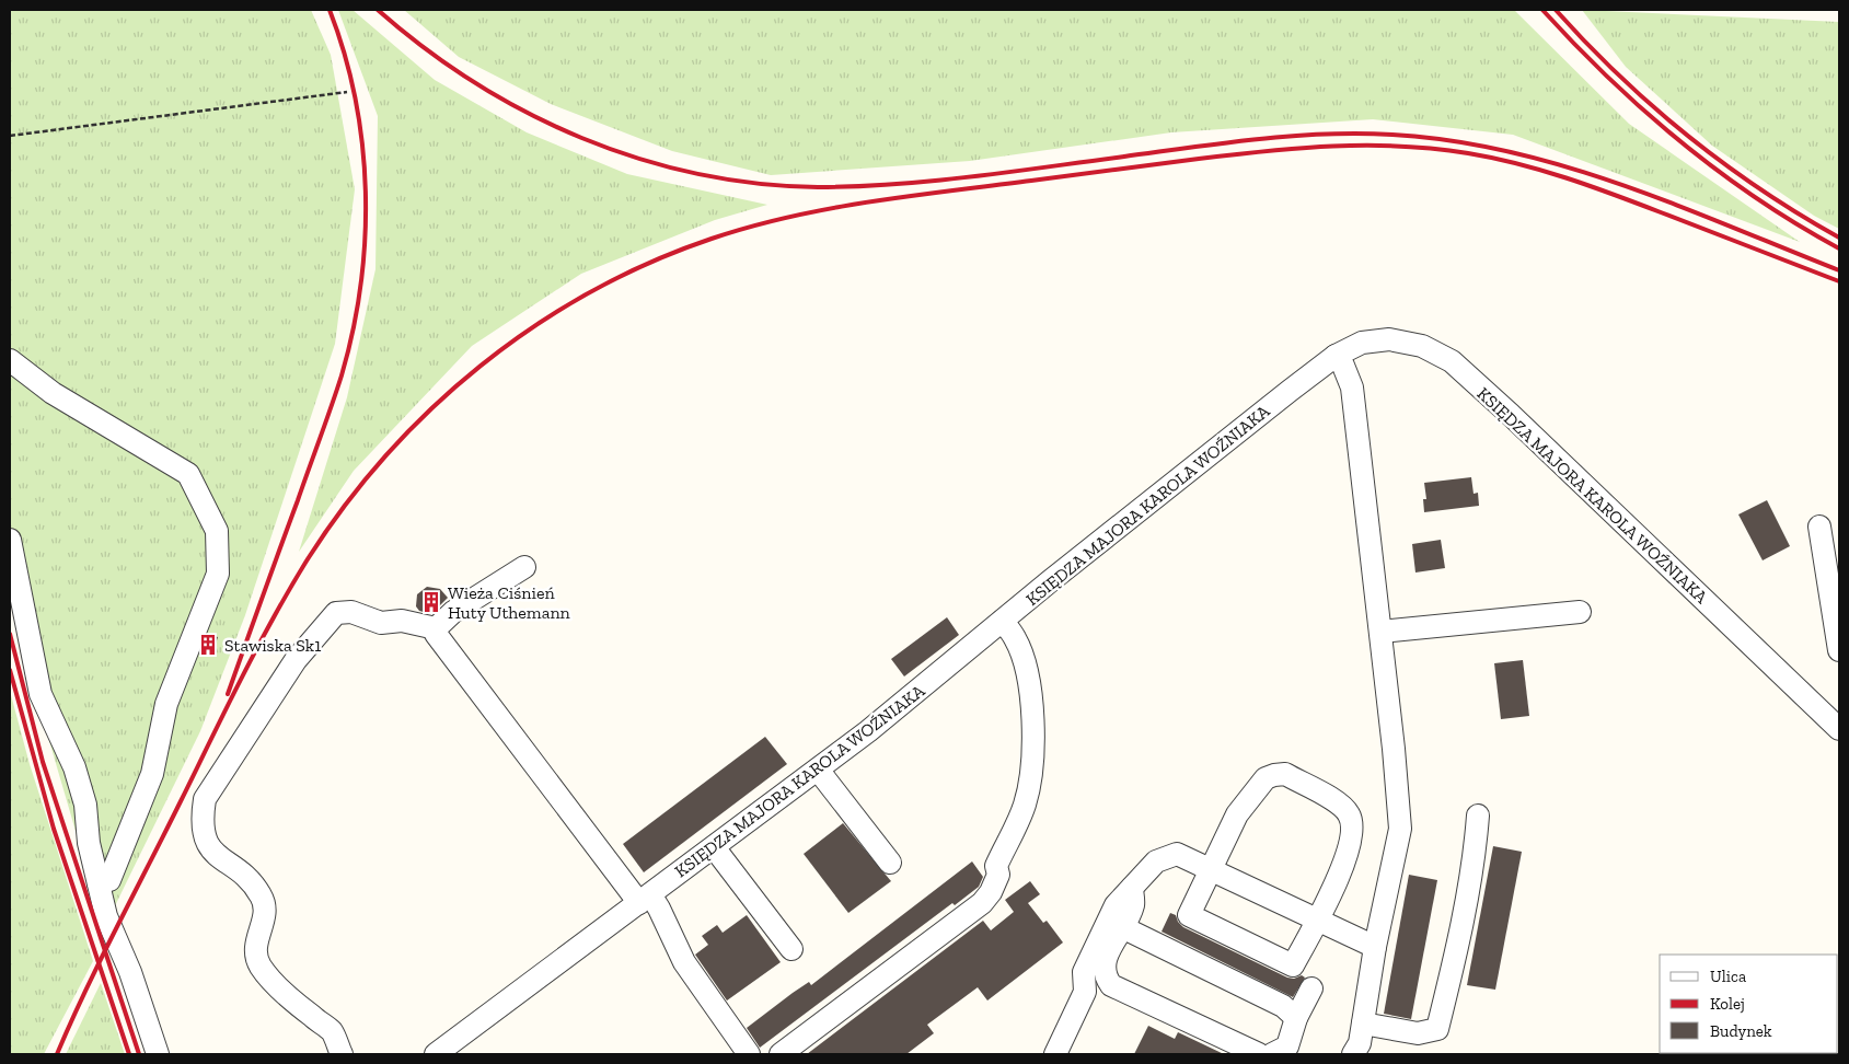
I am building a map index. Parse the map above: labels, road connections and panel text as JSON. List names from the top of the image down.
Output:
{
  "streets": {
    "street": ["KSIĘDZA MAJORA KAROLA WOŹNIAKA"]
  },
  "places": {
    "building": ["Wieża Ciśnień Huty Uthemann", "Stawiska Sk1"]
  },
  "legend": ["Ulica", "Kolej", "Budynek"]
}
